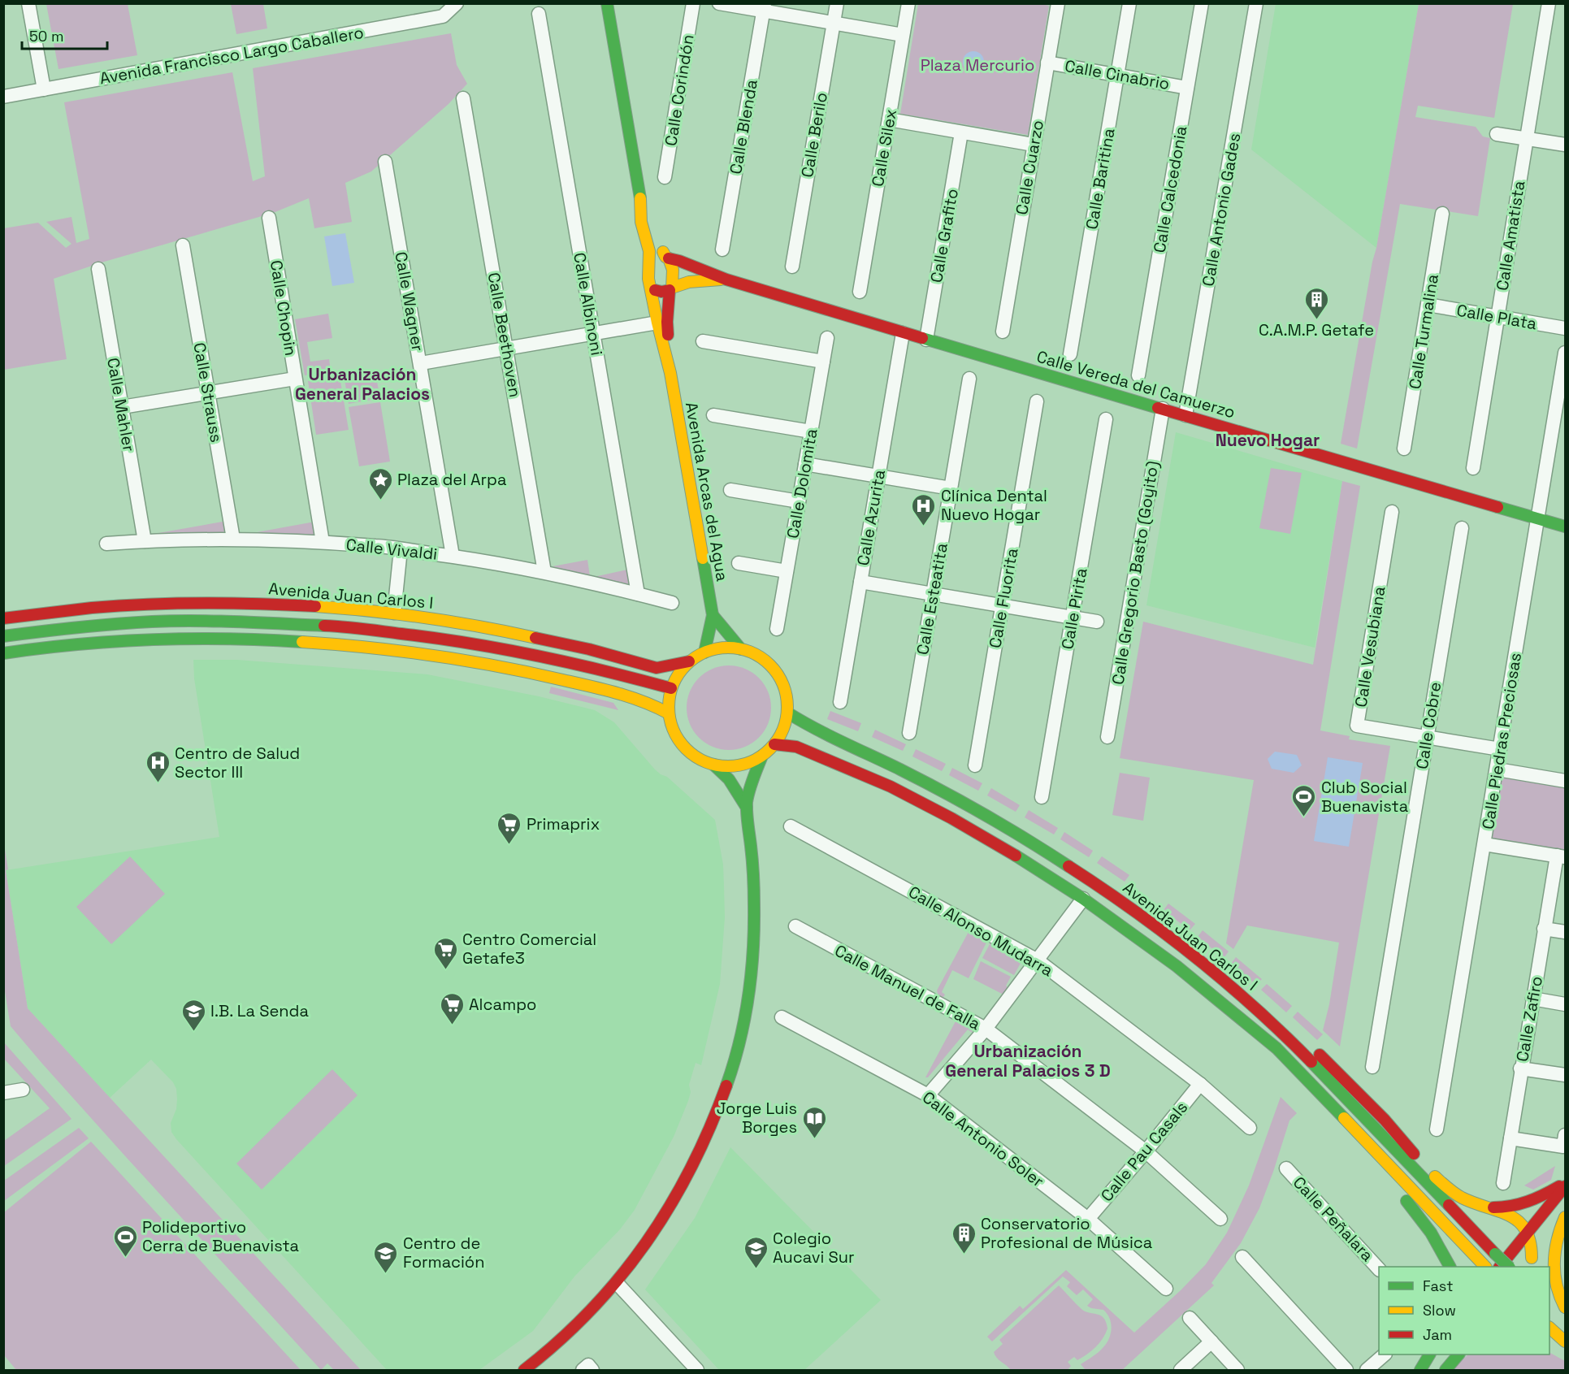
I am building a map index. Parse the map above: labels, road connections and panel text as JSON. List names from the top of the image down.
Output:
{
  "streets": {
    "main road": ["Calle Vereda del Camuerzo", "Avenida Arcas del Agua", "Avenida Juan Carlos I"],
    "street": [
      "Avenida Francisco Largo Caballero",
      "Calle Cinabrio",
      "Calle Corindón",
      "Calle Blenda",
      "Calle Berilo",
      "Calle Silex",
      "Calle Cuarzo",
      "Calle Baritina",
      "Calle Calcedonia",
      "Calle Antonio Gades",
      "Calle Grafito",
      "Calle Amatista",
      "Calle Wagner",
      "Calle Albinoni",
      "Calle Chopin",
      "Calle Plata",
      "Calle Turmalina",
      "Calle Beethoven",
      "Calle Strauss",
      "Calle Mahler",
      "Calle Dolomita",
      "Calle Azurita",
      "Calle Vivaldi",
      "Calle Gregorio Basto (Goyito)",
      "Calle Fluorita",
      "Calle Esteatita",
      "Calle Pirita",
      "Calle Vesubiana",
      "Calle Cobre",
      "Calle Piedras Preciosas",
      "Calle Alonso Mudarra",
      "Calle Manuel de Falla",
      "Calle Zafiro",
      "Calle Antonio Soler",
      "Calle Pau Casals",
      "Calle Peñalara"
    ]
  },
  "crossings": [
    ["Calle Cinabrio", "Calle Cuarzo"],
    ["Calle Cinabrio", "Calle Baritina"],
    ["Calle Cinabrio", "Calle Calcedonia"],
    ["Calle Antonio Gades", "Calle Vereda del Camuerzo"],
    ["Calle Grafito", "Calle Vereda del Camuerzo"],
    ["Calle Amatista", "Calle Plata"],
    ["Calle Wagner", "Calle Vivaldi"],
    ["Calle Albinoni", "Calle Vivaldi"],
    ["Calle Chopin", "Calle Vivaldi"],
    ["Calle Plata", "Calle Turmalina"],
    ["Calle Beethoven", "Calle Vivaldi"],
    ["Calle Vereda del Camuerzo", "Avenida Arcas del Agua"],
    ["Calle Vereda del Camuerzo", "Calle Azurita"],
    ["Calle Vereda del Camuerzo", "Calle Gregorio Basto (Goyito)"],
    ["Calle Vereda del Camuerzo", "Calle Piedras Preciosas"],
    ["Calle Strauss", "Calle Vivaldi"],
    ["Calle Mahler", "Calle Vivaldi"],
    ["Avenida Arcas del Agua", "Avenida Juan Carlos I"],
    ["Calle Vesubiana", "Calle Cobre"],
    ["Calle Vesubiana", "Calle Piedras Preciosas"],
    ["Calle Alonso Mudarra", "Calle Pau Casals"],
    ["Calle Manuel de Falla", "Calle Pau Casals"],
    ["Calle Antonio Soler", "Calle Pau Casals"]
  ],
  "districts": ["Urbanización General Palacios", "Nuevo Hogar", "Urbanización General Palacios 3 D"],
  "parks": ["Plaza Mercurio"],
  "places": {
    "building": ["C.A.M.P. Getafe", "Conservatorio Profesional de Música"],
    "place": ["Plaza del Arpa"],
    "hospital": ["Clínica Dental Nuevo Hogar", "Centro de Salud Sector III"],
    "sports": ["Club Social Buenavista", "Polideportivo Cerra de Buenavista"],
    "supermarket": ["Primaprix", "Centro Comercial Getafe3", "Alcampo"],
    "school or university": ["I.B. La Senda", "Colegio Aucavi Sur", "Centro de Formación"],
    "library": ["Jorge Luis Borges"]
  },
  "legend": ["Fast", "Slow", "Jam"],
  "scale_bar": "50 m"
}
